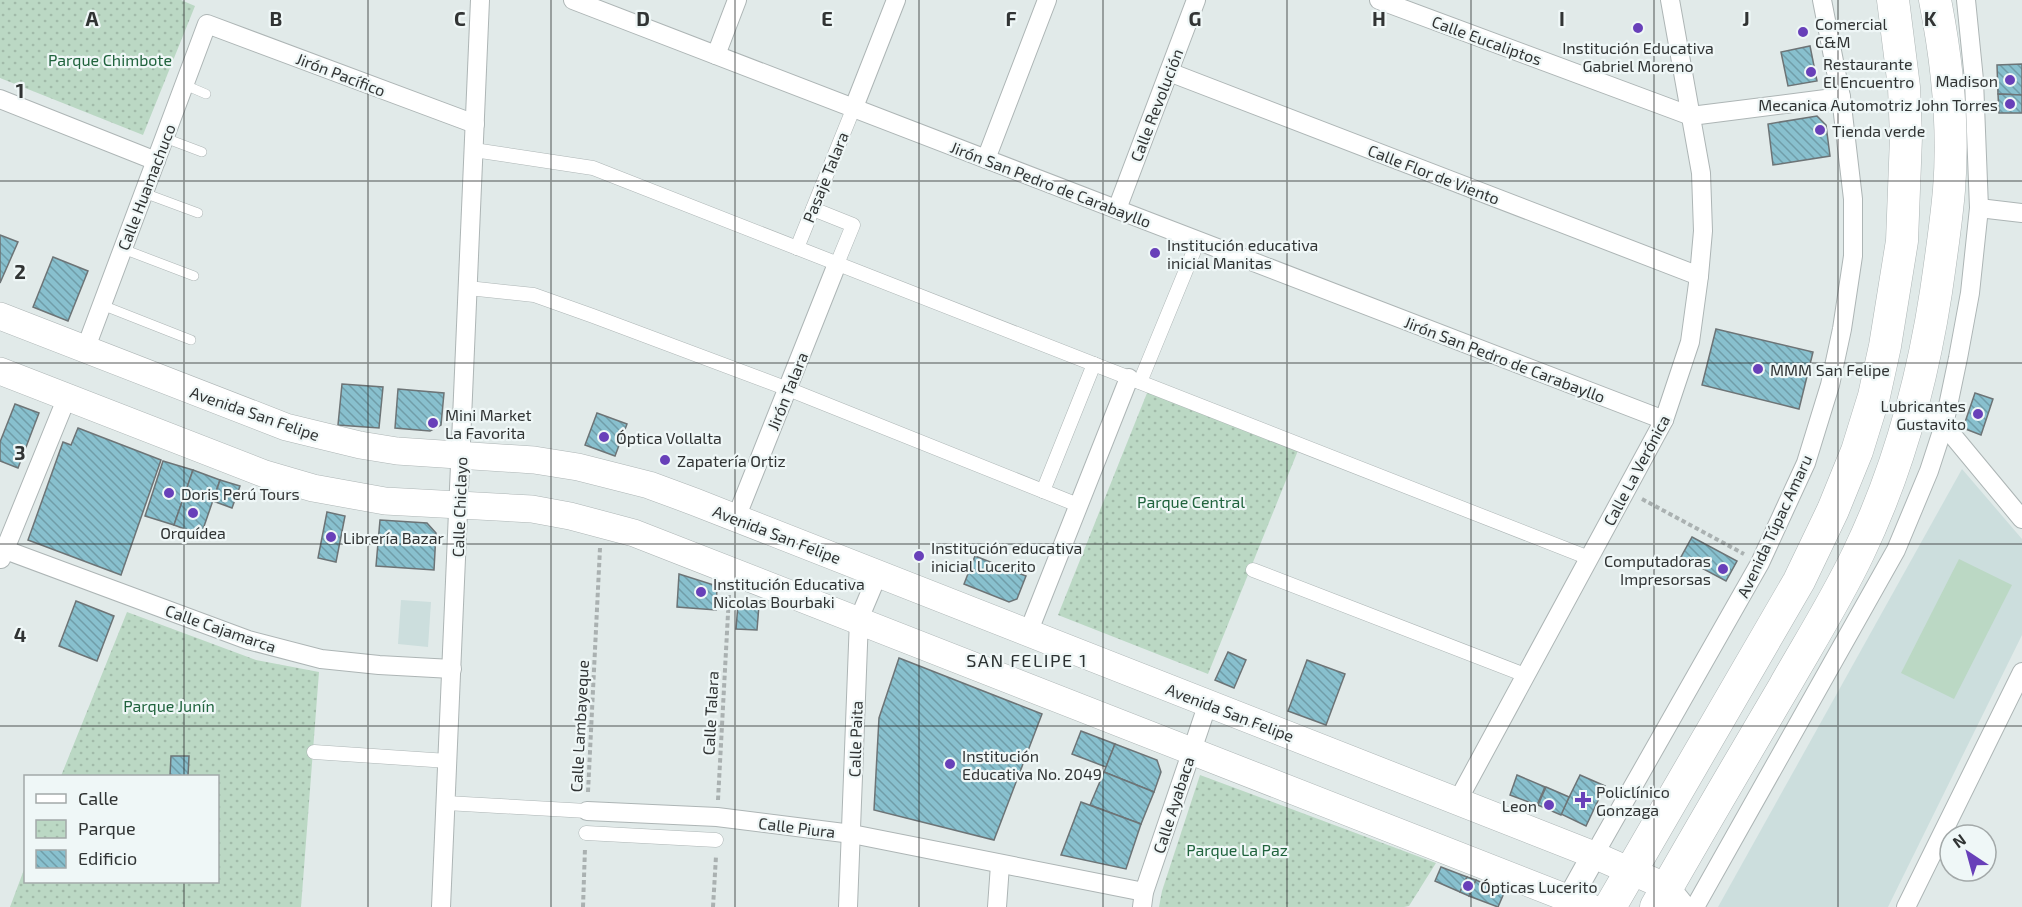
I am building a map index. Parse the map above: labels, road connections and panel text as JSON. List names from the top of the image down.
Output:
{
  "streets": {
    "main road": ["Avenida San Felipe"],
    "street": [
      "Calle Eucaliptos",
      "Jirón Pacífico",
      "Calle Revolución",
      "Calle Flor de Viento",
      "Pasaje Talara",
      "Jirón San Pedro de Carabayllo",
      "Calle Huamachuco",
      "Jirón Talara",
      "Calle La Verónica",
      "Calle Chiclayo",
      "Avenida Túpac Amaru",
      "Calle Cajamarca",
      "Calle Paita",
      "Calle Ayabaca",
      "Calle Piura"
    ],
    "path": ["Calle Talara", "Calle Lambayeque"]
  },
  "crossings": [
    ["Calle Eucaliptos", "Calle La Verónica"],
    ["Calle Eucaliptos", "Avenida Túpac Amaru"],
    ["Jirón Pacífico", "Calle Huamachuco"],
    ["Jirón Pacífico", "Calle Chiclayo"],
    ["Calle Revolución", "Calle Flor de Viento"],
    ["Calle Revolución", "Jirón San Pedro de Carabayllo"],
    ["Calle Flor de Viento", "Calle La Verónica"],
    ["Pasaje Talara", "Jirón San Pedro de Carabayllo"],
    ["Jirón San Pedro de Carabayllo", "Calle La Verónica"],
    ["Calle Huamachuco", "Avenida San Felipe"],
    ["Jirón Talara", "Avenida San Felipe"],
    ["Avenida San Felipe", "Calle La Verónica"],
    ["Avenida San Felipe", "Calle Chiclayo"],
    ["Avenida San Felipe", "Avenida Túpac Amaru"],
    ["Avenida San Felipe", "Calle Paita"],
    ["Avenida San Felipe", "Calle Ayabaca"],
    ["Calle Chiclayo", "Calle Cajamarca"],
    ["Calle Chiclayo", "Calle Piura"],
    ["Calle Talara", "Calle Piura"],
    ["Calle Lambayeque", "Calle Piura"],
    ["Calle Paita", "Calle Piura"],
    ["Calle Ayabaca", "Calle Piura"]
  ],
  "districts": ["SAN FELIPE 1"],
  "parks": [
    "Parque Chimbote",
    "Parque Central",
    "Parque Junín",
    "Parque La Paz"
  ],
  "places": {
    "other": [
      "Institución Educativa Gabriel Moreno",
      "Comercial C&M",
      "Restaurante El Encuentro",
      "Madison",
      "Mecanica Automotriz John Torres",
      "Tienda verde",
      "Institución educativa inicial Manitas",
      "MMM San Felipe",
      "Lubricantes Gustavito",
      "Mini Market La Favorita",
      "Óptica Vollalta",
      "Zapatería Ortiz",
      "Doris Perú Tours",
      "Orquídea",
      "Librería Bazar",
      "Institución educativa inicial Lucerito",
      "Computadoras Impresorsas",
      "Institución Educativa Nicolas Bourbaki",
      "Institución Educativa No. 2049",
      "Leon",
      "Ópticas Lucerito"
    ],
    "health": ["Policlínico Gonzaga"]
  },
  "legend": ["Calle", "Parque", "Edificio"],
  "north": "top left",
  "grid": {
    "columns": [
      "A",
      "B",
      "C",
      "D",
      "E",
      "F",
      "G",
      "H",
      "I",
      "J",
      "K"
    ],
    "rows": [
      "1",
      "2",
      "3",
      "4"
    ]
  }
}
